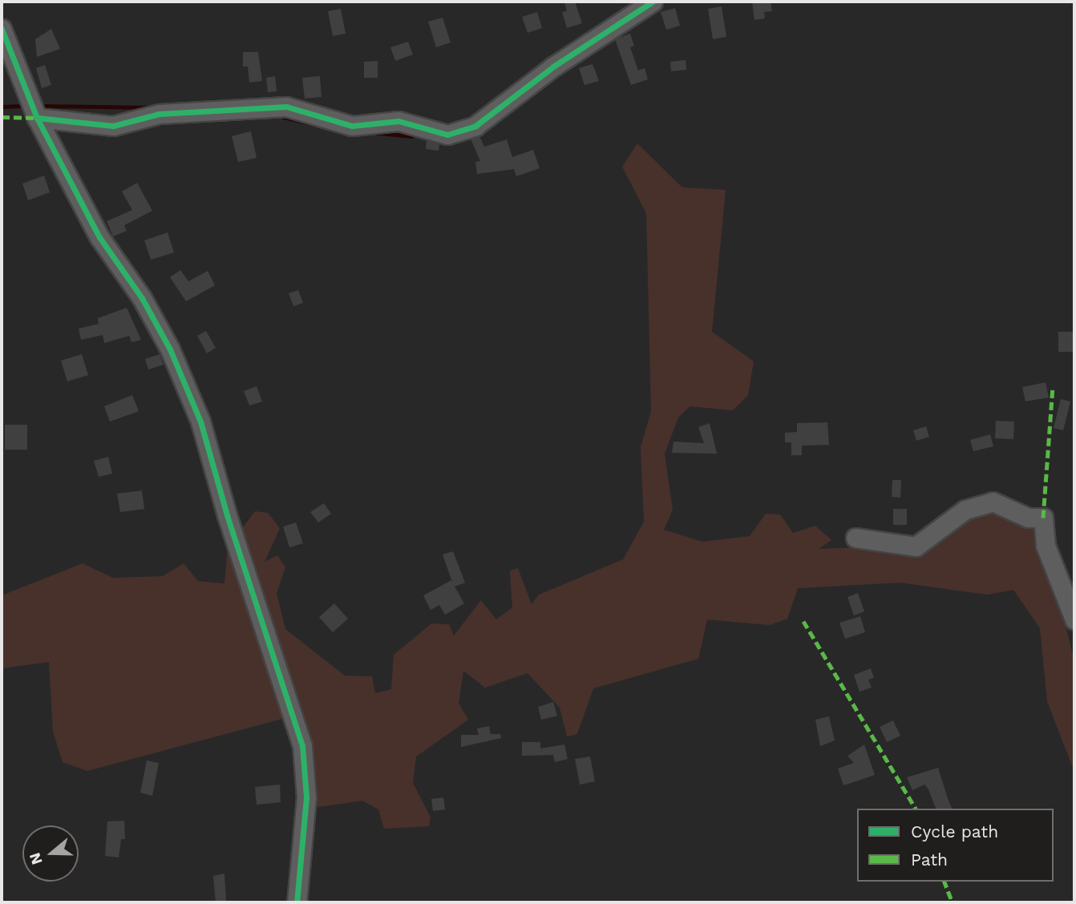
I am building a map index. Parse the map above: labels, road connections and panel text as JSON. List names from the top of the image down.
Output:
{
  "legend": ["Cycle path", "Path"],
  "north": "left"
}
